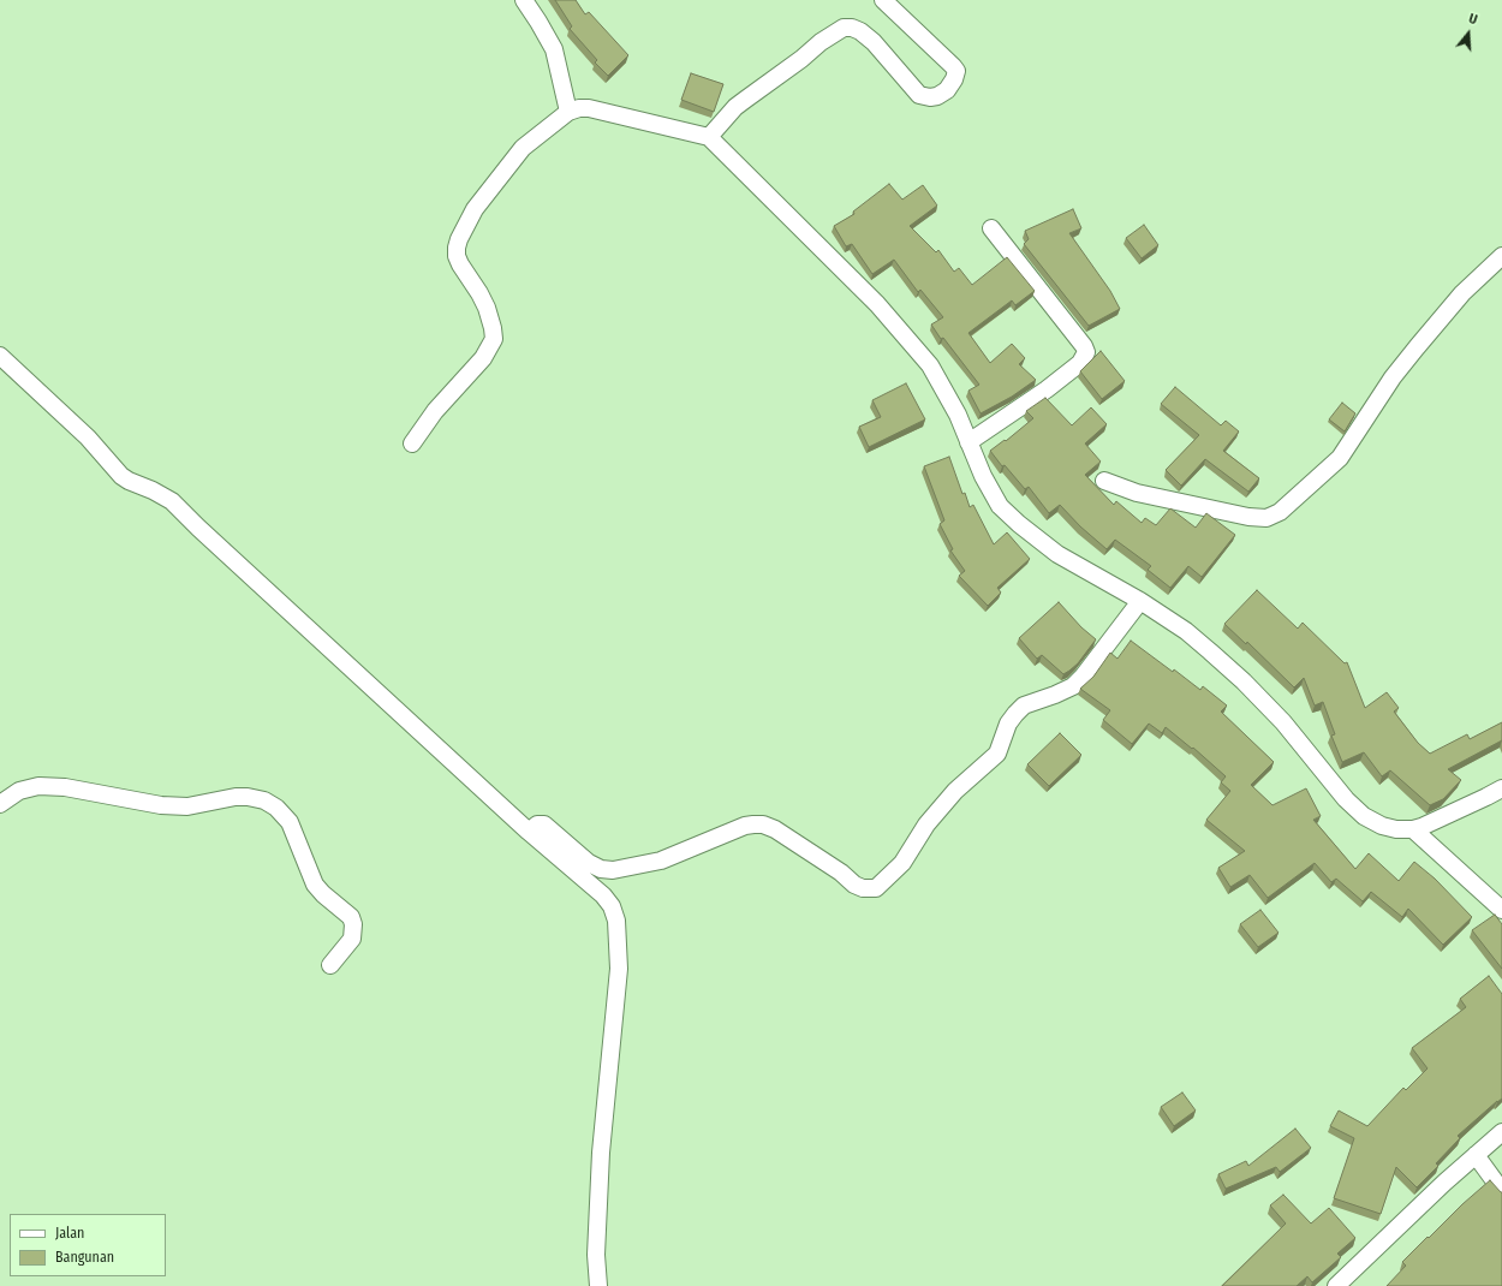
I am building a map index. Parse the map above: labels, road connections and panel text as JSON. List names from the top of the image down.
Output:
{
  "legend": ["Jalan", "Bangunan"],
  "north": "top"
}
